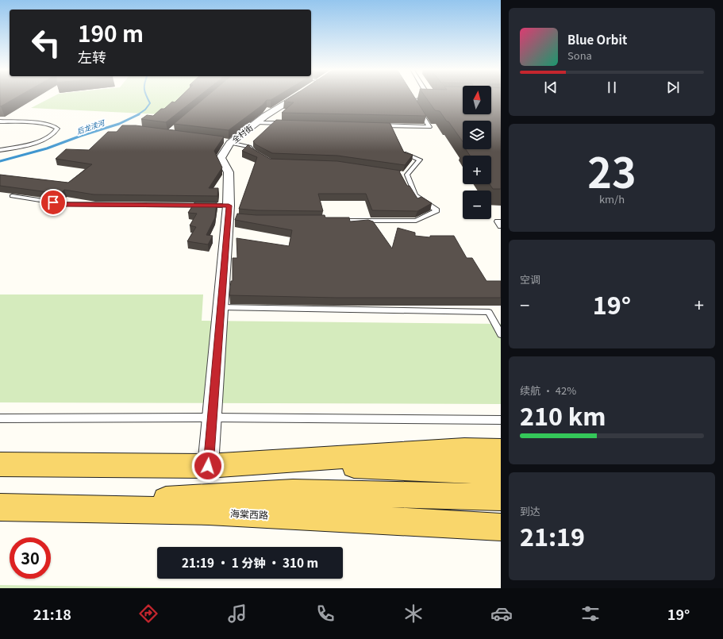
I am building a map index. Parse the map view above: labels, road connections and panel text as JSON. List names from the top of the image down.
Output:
{
  "streets": {
    "main road": ["海棠西路"],
    "street": ["全村街"]
  },
  "water": ["后龙渎河"],
  "north": "top",
  "page": {
    "turn": ["190 m", "左转"],
    "song": ["Blue Orbit", "Sona"],
    "map_buttons": ["+", "−"],
    "tile": [
      ["23", "km/h"],
      "空调",
      ["续航 · 42%", "210 km"],
      ["到达", "21:19"]
    ],
    "heat": ["−", "19°", "+"],
    "limit": "30",
    "trip": "21:19 · 1 分钟 · 310 m",
    "tabs": ["21:18", "19°"]
  }
}
